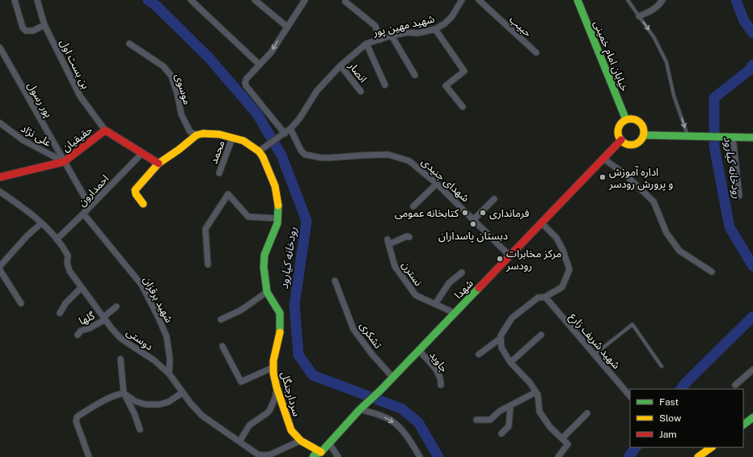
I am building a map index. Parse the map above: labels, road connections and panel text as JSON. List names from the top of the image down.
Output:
{
  "streets": {
    "main road": [
      "خیابان امام خمینی",
      "حقیقیان",
      "شهدا",
      "سردارجنگل"
    ],
    "street": [
      "شهید مهین پور",
      "حبیب",
      "بن بست اول",
      "انصار",
      "موسوی",
      "پور رسول",
      "علی نژاد",
      "محمد",
      "شهدای جنیدی",
      "احمدارون",
      "نسترن",
      "شهید برقزان",
      "گلها",
      "تشکری",
      "دوستی",
      "شهید شریف زارع",
      "جاوید"
    ]
  },
  "crossings": [
    ["شهید مهین پور", "انصار"],
    ["شهید مهین پور", "شهدای جنیدی"],
    ["شهید مهین پور", "سردارجنگل"],
    ["خیابان امام خمینی", "شهدا"],
    ["بن بست اول", "حقیقیان"],
    ["موسوی", "سردارجنگل"],
    ["پور رسول", "علی نژاد"],
    ["پور رسول", "حقیقیان"],
    ["پور رسول", "احمدارون"],
    ["علی نژاد", "حقیقیان"],
    ["حقیقیان", "احمدارون"],
    ["محمد", "سردارجنگل"],
    ["شهدای جنیدی", "شهدا"],
    ["احمدارون", "شهید برقزان"],
    ["احمدارون", "دوستی"],
    ["نسترن", "شهدا"],
    ["شهدا", "تشکری"],
    ["شهدا", "جاوید"],
    ["شهدا", "سردارجنگل"],
    ["شهید برقزان", "دوستی"],
    ["گلها", "دوستی"],
    ["دوستی", "سردارجنگل"]
  ],
  "water": ["رودخانه کیارود"],
  "places": [
    "اداره آموزش و پرورش رودسر",
    "کتابخانه عمومى",
    "فرماندارى",
    "دبستان پاسداران",
    "مرکز مخابرات رودسر"
  ],
  "legend": ["Fast", "Slow", "Jam"]
}
